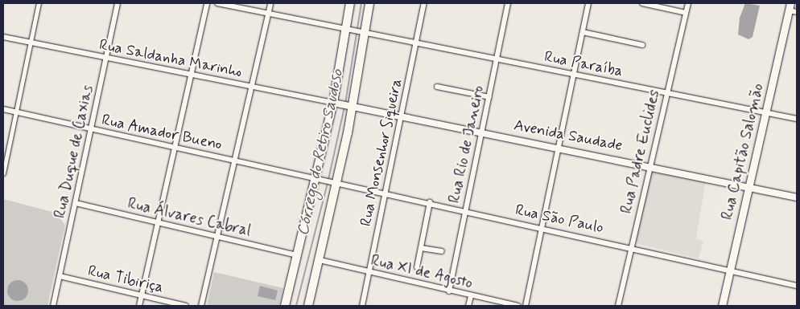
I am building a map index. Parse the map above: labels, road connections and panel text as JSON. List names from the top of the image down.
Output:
{
  "streets": {
    "main road": ["Rua Capitão Salomão"],
    "street": [
      "Rua Saldanha Marinho",
      "Rua Paraíba",
      "Rua Amador Bueno",
      "Avenida Saudade",
      "Rua Rio de Janeiro",
      "Rua Duque de Caxias",
      "Rua Padre Euclides",
      "Rua Monsenhor Siqueira",
      "Rua Álvares Cabral",
      "Rua São Paulo",
      "Rua XI de Agosto",
      "Rua Tibiriça"
    ]
  },
  "crossings": [
    ["Rua Saldanha Marinho", "Avenida Saudade"],
    ["Rua Saldanha Marinho", "Rua Duque de Caxias"],
    ["Rua Paraíba", "Rua Rio de Janeiro"],
    ["Rua Paraíba", "Rua Padre Euclides"],
    ["Rua Paraíba", "Rua Capitão Salomão"],
    ["Rua Paraíba", "Rua Monsenhor Siqueira"],
    ["Rua Amador Bueno", "Rua Duque de Caxias"],
    ["Rua Amador Bueno", "Rua São Paulo"],
    ["Avenida Saudade", "Rua Rio de Janeiro"],
    ["Avenida Saudade", "Rua Padre Euclides"],
    ["Avenida Saudade", "Rua Capitão Salomão"],
    ["Avenida Saudade", "Rua Monsenhor Siqueira"],
    ["Rua Rio de Janeiro", "Rua São Paulo"],
    ["Rua Rio de Janeiro", "Rua XI de Agosto"],
    ["Rua Duque de Caxias", "Rua Álvares Cabral"],
    ["Rua Duque de Caxias", "Rua Tibiriça"],
    ["Rua Padre Euclides", "Rua São Paulo"],
    ["Rua Capitão Salomão", "Rua São Paulo"],
    ["Rua Monsenhor Siqueira", "Rua São Paulo"],
    ["Rua Monsenhor Siqueira", "Rua XI de Agosto"]
  ],
  "water": ["Córrego do Retiro Saudoso"]
}
